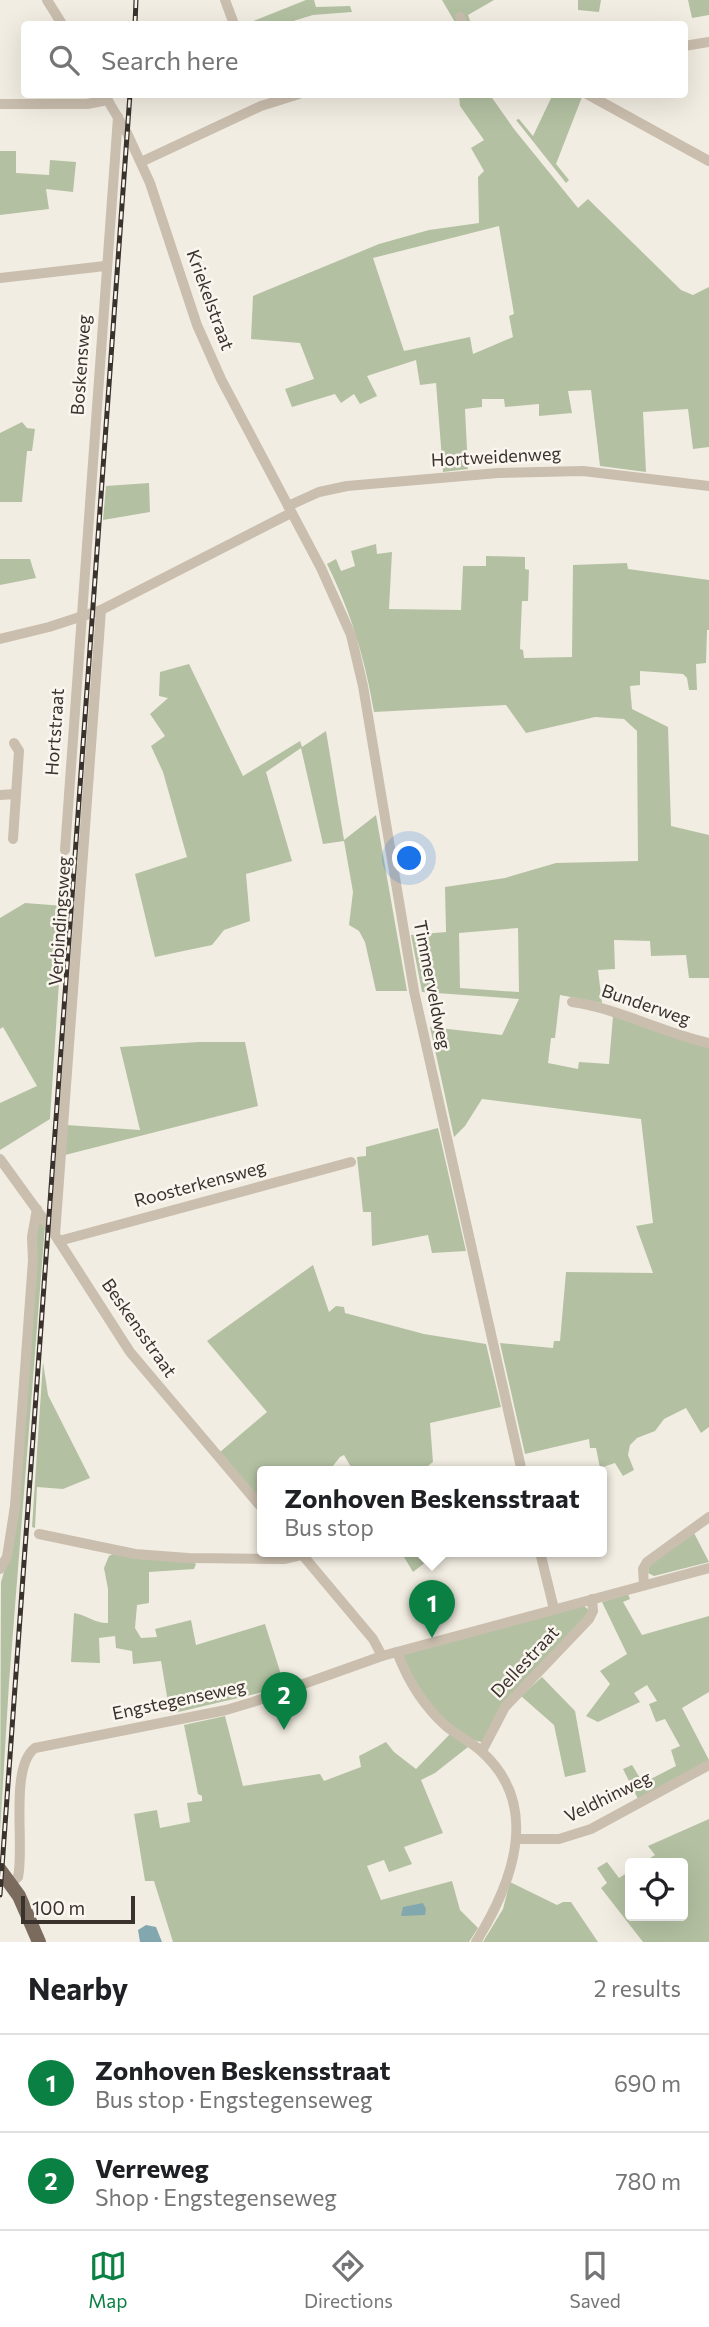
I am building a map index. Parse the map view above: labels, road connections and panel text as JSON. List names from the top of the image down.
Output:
{
  "streets": {
    "street": [
      "Kriekelstraat",
      "Boskensweg",
      "Hortweidenweg",
      "Hortstraat",
      "Verbindingsweg",
      "Timmerveldweg",
      "Bunderweg",
      "Roosterkensweg",
      "Beskensstraat",
      "Dellestraat",
      "Engstegenseweg",
      "Veldhinweg"
    ]
  },
  "crossings": [
    ["Kriekelstraat", "Boskensweg"],
    ["Kriekelstraat", "Hortweidenweg"],
    ["Kriekelstraat", "Timmerveldweg"],
    ["Boskensweg", "Hortweidenweg"],
    ["Boskensweg", "Hortstraat"],
    ["Boskensweg", "Verbindingsweg"],
    ["Hortweidenweg", "Hortstraat"],
    ["Hortweidenweg", "Verbindingsweg"],
    ["Hortweidenweg", "Timmerveldweg"],
    ["Hortstraat", "Verbindingsweg"],
    ["Verbindingsweg", "Roosterkensweg"],
    ["Verbindingsweg", "Beskensstraat"],
    ["Roosterkensweg", "Beskensstraat"],
    ["Dellestraat", "Engstegenseweg"]
  ],
  "scale_bar": "100 m",
  "page": {
    "search": "Search here",
    "popup": ["Zonhoven Beskensstraat", "Bus stop"],
    "pins": ["1", "2"],
    "scale": "100 m",
    "heading": ["Nearby", "2 results"],
    "list": [
      {
        "mark": "1",
        "name": "Zonhoven Beskensstraat",
        "note": "Bus stop · Engstegenseweg",
        "value": "690 m"
      },
      {
        "mark": "2",
        "name": "Verreweg",
        "note": "Shop · Engstegenseweg",
        "value": "780 m"
      }
    ],
    "nav": ["Map", "Directions", "Saved"]
  }
}
